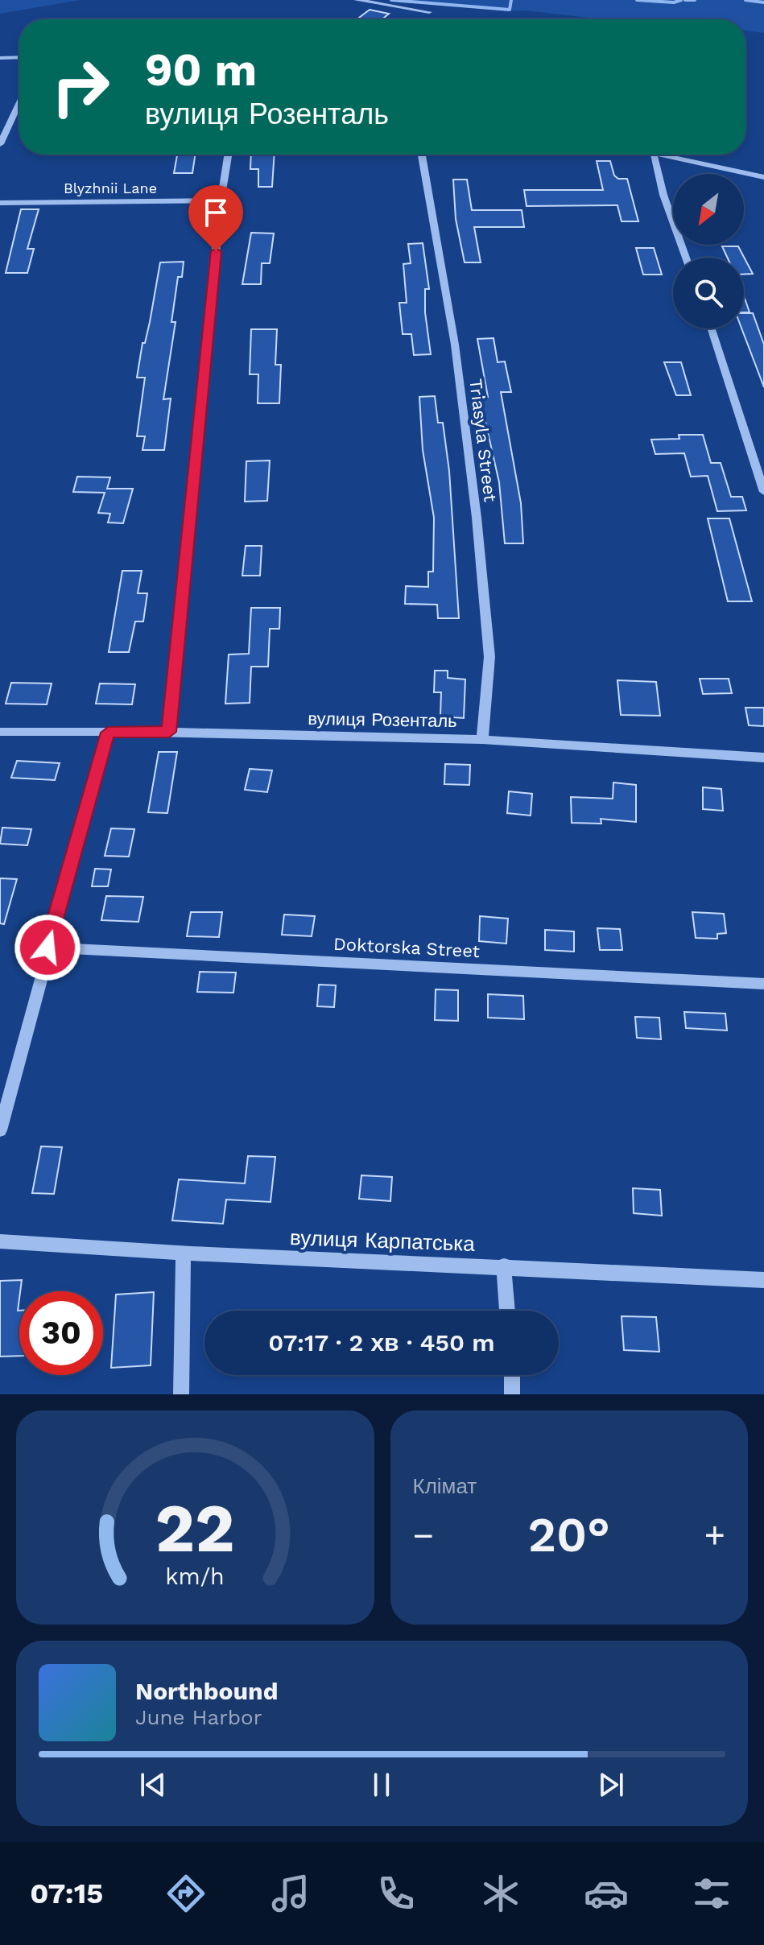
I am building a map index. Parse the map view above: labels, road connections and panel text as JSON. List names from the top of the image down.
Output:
{
  "streets": {
    "street": [
      "Blyzhnii Lane",
      "Triasyla Street",
      "вулиця Розенталь",
      "Doktorska Street",
      "вулиця Карпатська"
    ]
  },
  "crossings": [
    ["Triasyla Street", "вулиця Розенталь"]
  ],
  "north": "bottom left",
  "page": {
    "turn": ["90 m", "вулиця Розенталь"],
    "limit": "30",
    "trip": "07:17 · 2 хв · 450 m",
    "tile": "Клімат",
    "heat": ["−", "20°", "+"],
    "song": ["Northbound", "June Harbor"],
    "tabs": "07:15",
    "gauge": ["22", "km/h"]
  }
}
